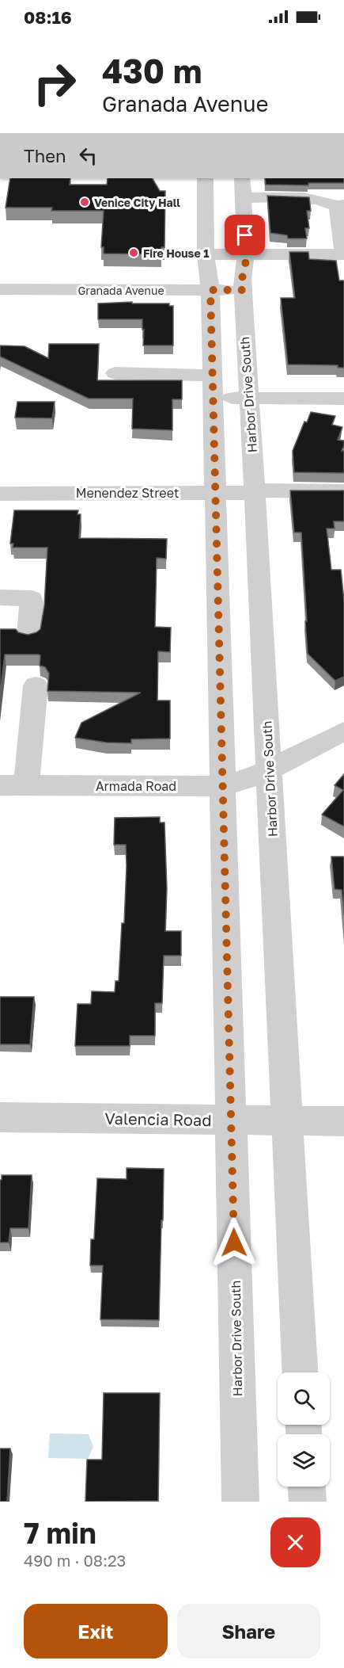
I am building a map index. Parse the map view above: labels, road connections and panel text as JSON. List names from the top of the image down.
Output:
{
  "streets": {
    "street": [
      "Granada Avenue",
      "Harbor Drive South",
      "Menendez Street",
      "Armada Road",
      "Valencia Road"
    ]
  },
  "crossings": [
    ["Granada Avenue", "Harbor Drive South"],
    ["Harbor Drive South", "Menendez Street"],
    ["Harbor Drive South", "Armada Road"],
    ["Harbor Drive South", "Valencia Road"]
  ],
  "places": ["Venice City Hall", "Fire House 1"],
  "page": {
    "status": "08:16",
    "turn": ["430 m", "Granada Avenue"],
    "then": "Then",
    "heading": ["7 min", "490 m · 08:23"],
    "buttons": ["Exit", "Share"]
  }
}
